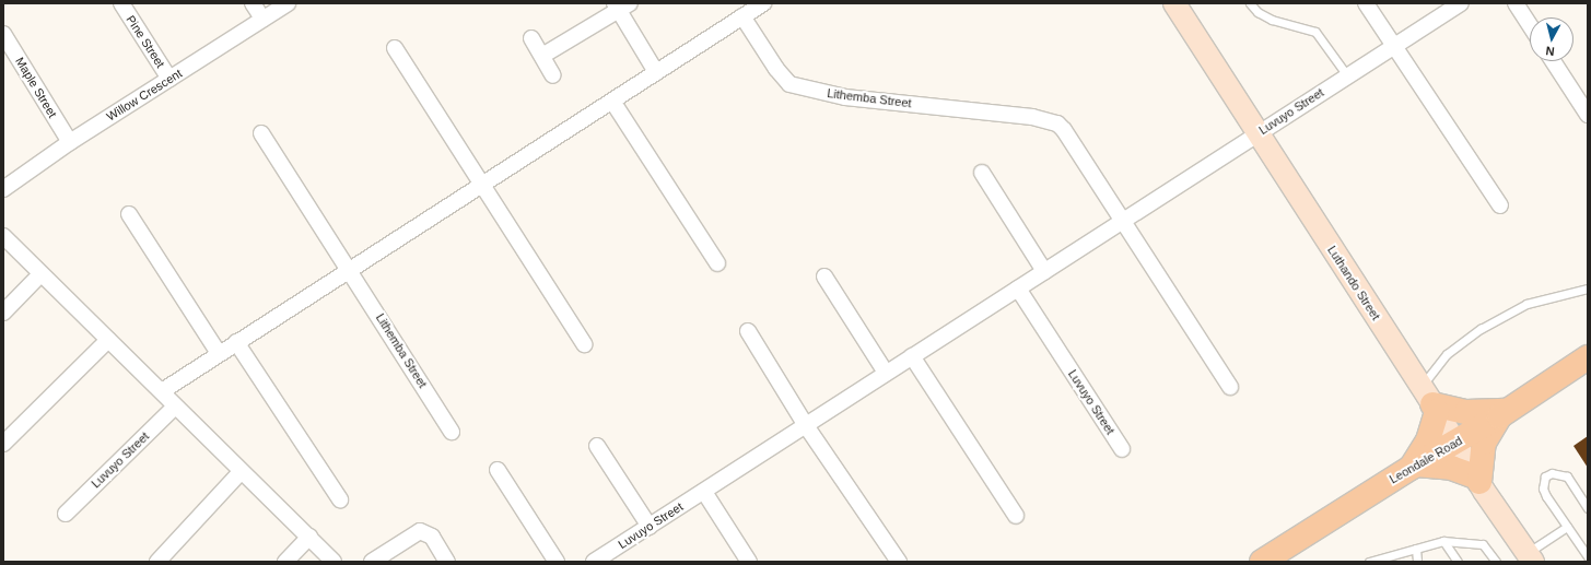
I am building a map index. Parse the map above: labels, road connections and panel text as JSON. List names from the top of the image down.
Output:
{
  "streets": {
    "main road": ["Leondale Road"],
    "street": [
      "Pine Street",
      "Maple Street",
      "Willow Crescent",
      "Lithemba Street",
      "Luvuyo Street",
      "Luthando Street"
    ]
  },
  "crossings": [
    ["Pine Street", "Willow Crescent"],
    ["Maple Street", "Willow Crescent"],
    ["Lithemba Street", "Luvuyo Street"],
    ["Luvuyo Street", "Luthando Street"],
    ["Luthando Street", "Leondale Road"]
  ],
  "north": "bottom"
}
